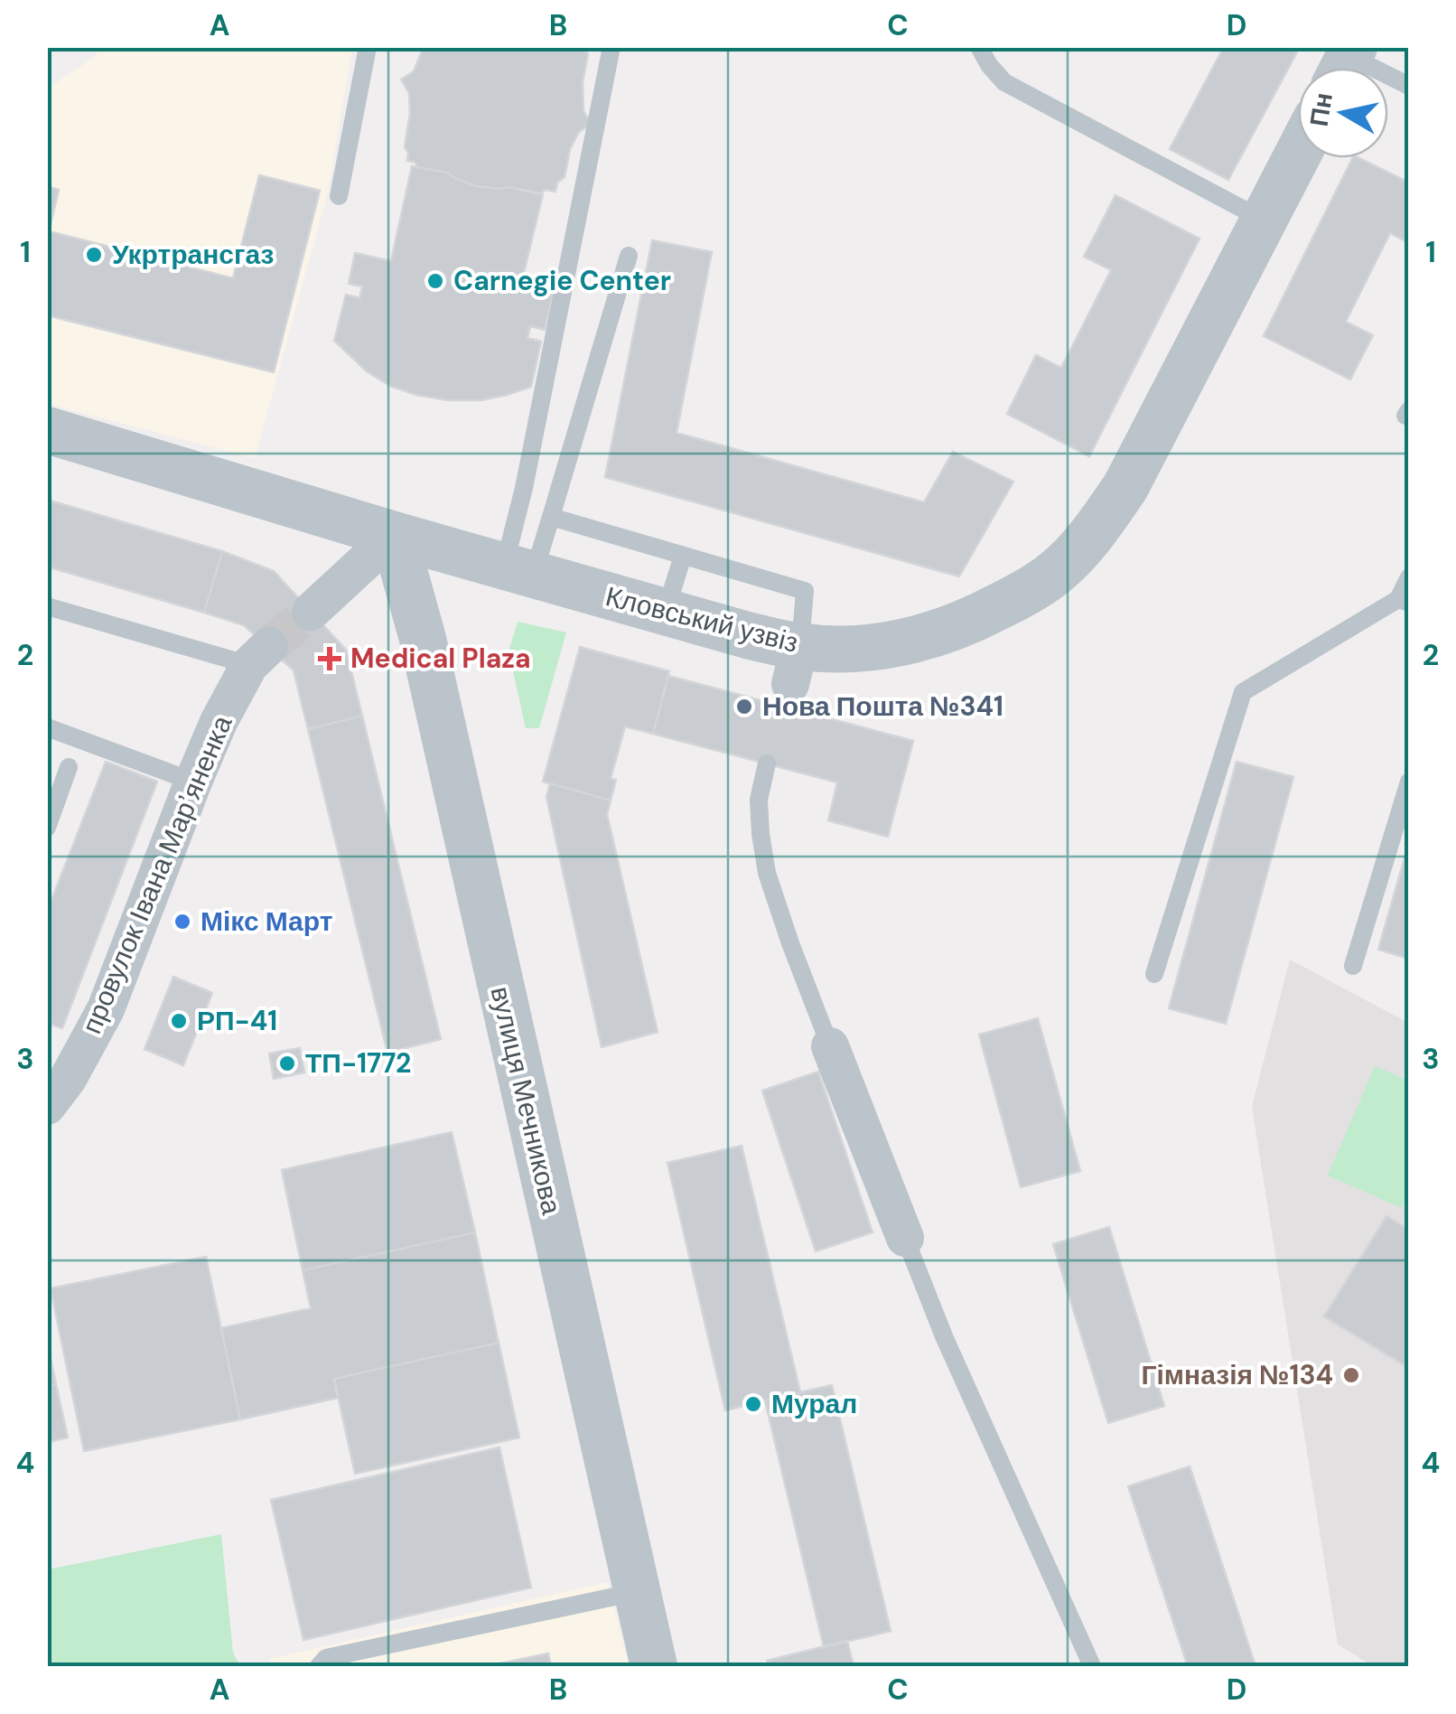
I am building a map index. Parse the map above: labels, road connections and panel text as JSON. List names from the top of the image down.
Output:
{
  "streets": {
    "street": ["Кловський узвіз", "провулок Івана Марʼяненка", "вулиця Мечникова"]
  },
  "crossings": [
    ["Кловський узвіз", "вулиця Мечникова"]
  ],
  "places": {
    "other": [
      "Укртрансгаз",
      "Carnegie Center",
      "Нова Пошта №341",
      "Мікс Март",
      "РП-41",
      "ТП-1772",
      "Гімназія №134",
      "Мурал"
    ],
    "health": ["Medical Plaza"]
  },
  "north": "left",
  "grid": {
    "columns": [
      "A",
      "B",
      "C",
      "D"
    ],
    "rows": [
      "1",
      "2",
      "3",
      "4"
    ]
  }
}
